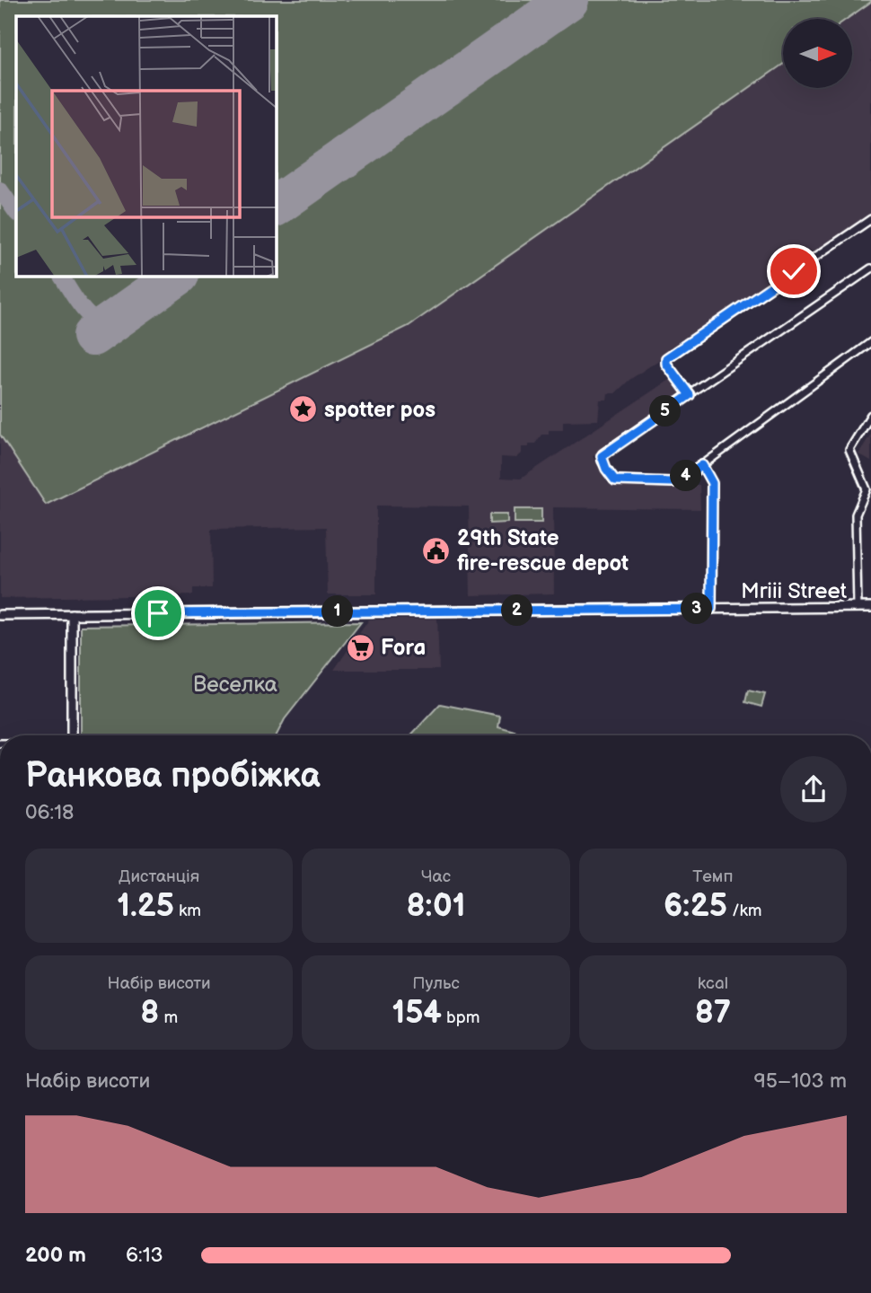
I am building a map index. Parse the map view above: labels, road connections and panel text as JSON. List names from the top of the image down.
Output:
{
  "streets": {
    "street": ["Mriii Street"]
  },
  "parks": ["Веселка"],
  "places": {
    "place": ["spotter pos"],
    "public building": ["29th State fire-rescue depot"],
    "supermarket": ["Fora"]
  },
  "north": "right",
  "page": {
    "pins": [
      "5",
      "4",
      "3",
      "2",
      "1"
    ],
    "heading": ["Ранкова пробіжка", "06:18"],
    "stats": [
      ["Дистанція", "1.25 km"],
      ["Час", "8:01"],
      ["Темп", "6:25 /km"],
      ["Набір висоти", "8 m"],
      ["Пульс", "154 bpm"],
      ["kcal", "87"]
    ],
    "chart": ["Набір висоти", "95–103 m"],
    "list": [
      {
        "name": "200 m",
        "note": "6:13"
      }
    ]
  }
}
